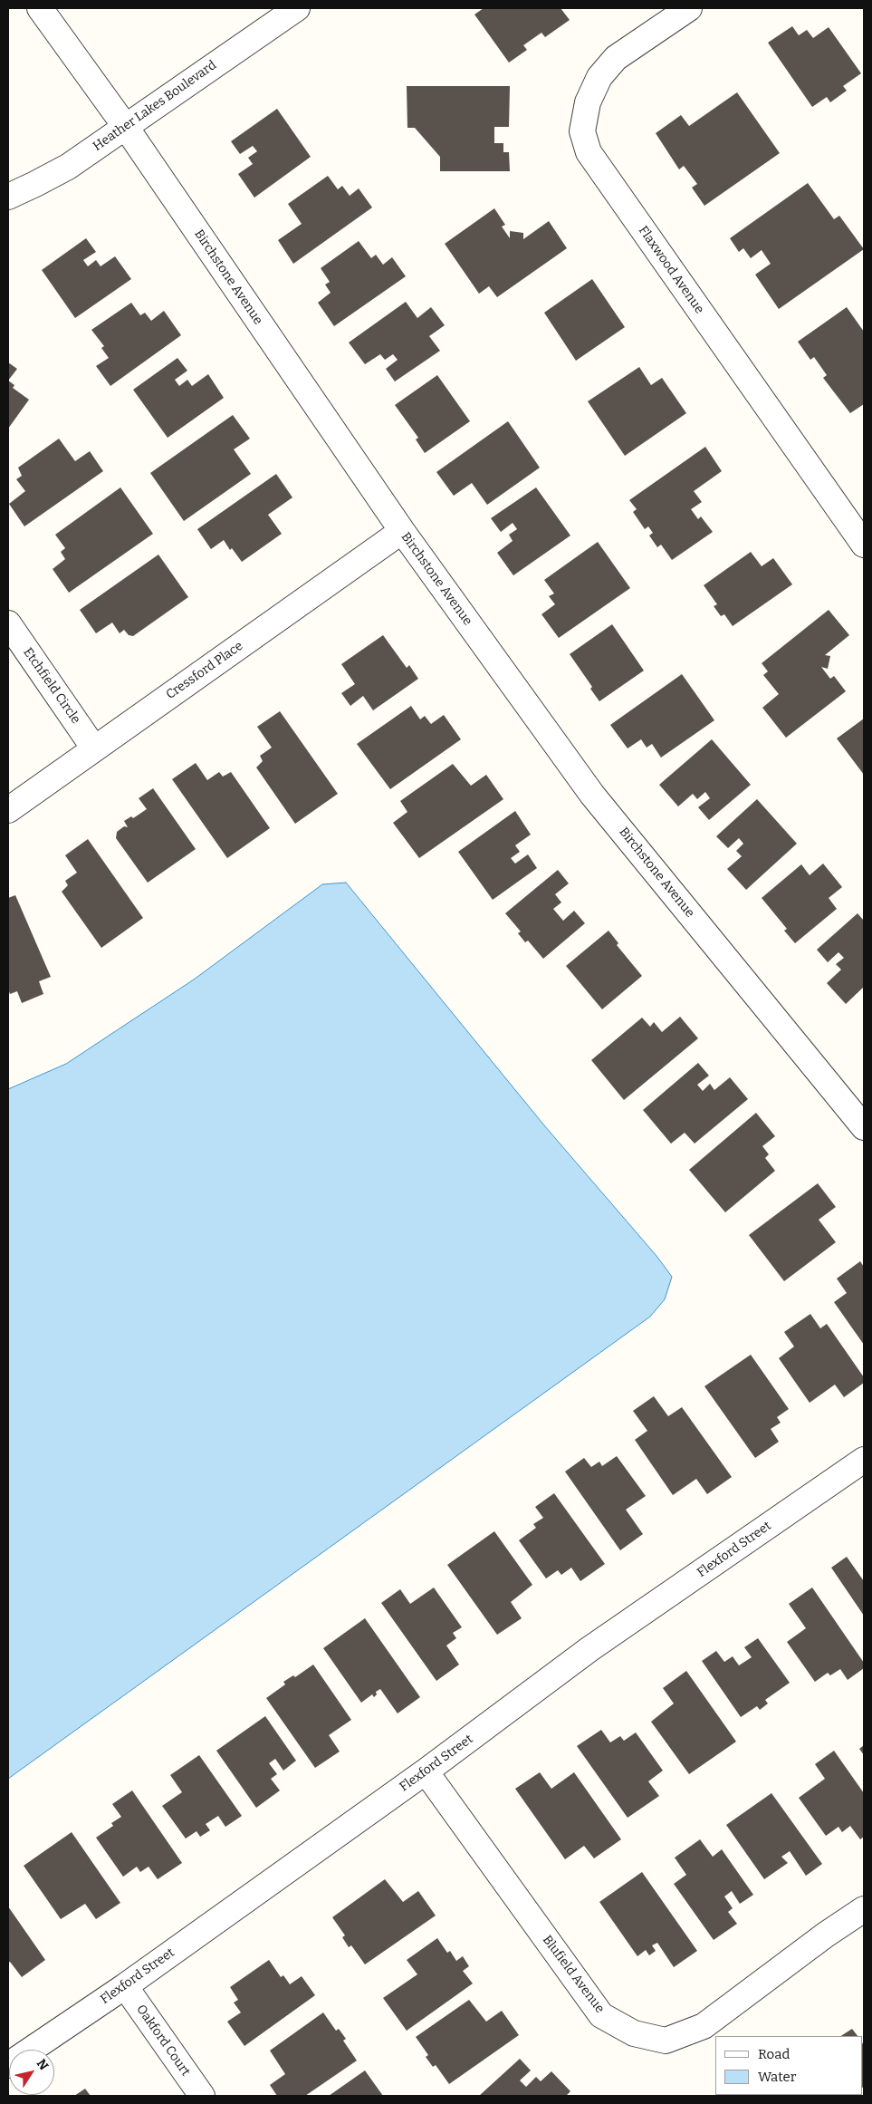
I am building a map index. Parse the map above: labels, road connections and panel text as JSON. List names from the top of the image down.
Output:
{
  "streets": {
    "street": [
      "Heather Lakes Boulevard",
      "Flaxwood Avenue",
      "Birchstone Avenue",
      "Cressford Place",
      "Etchfield Circle",
      "Flexford Street",
      "Blufield Avenue",
      "Oakford Court"
    ]
  },
  "crossings": [
    ["Heather Lakes Boulevard", "Birchstone Avenue"],
    ["Birchstone Avenue", "Cressford Place"],
    ["Cressford Place", "Etchfield Circle"],
    ["Flexford Street", "Blufield Avenue"],
    ["Flexford Street", "Oakford Court"]
  ],
  "legend": ["Road", "Water"],
  "north": "top right"
}
